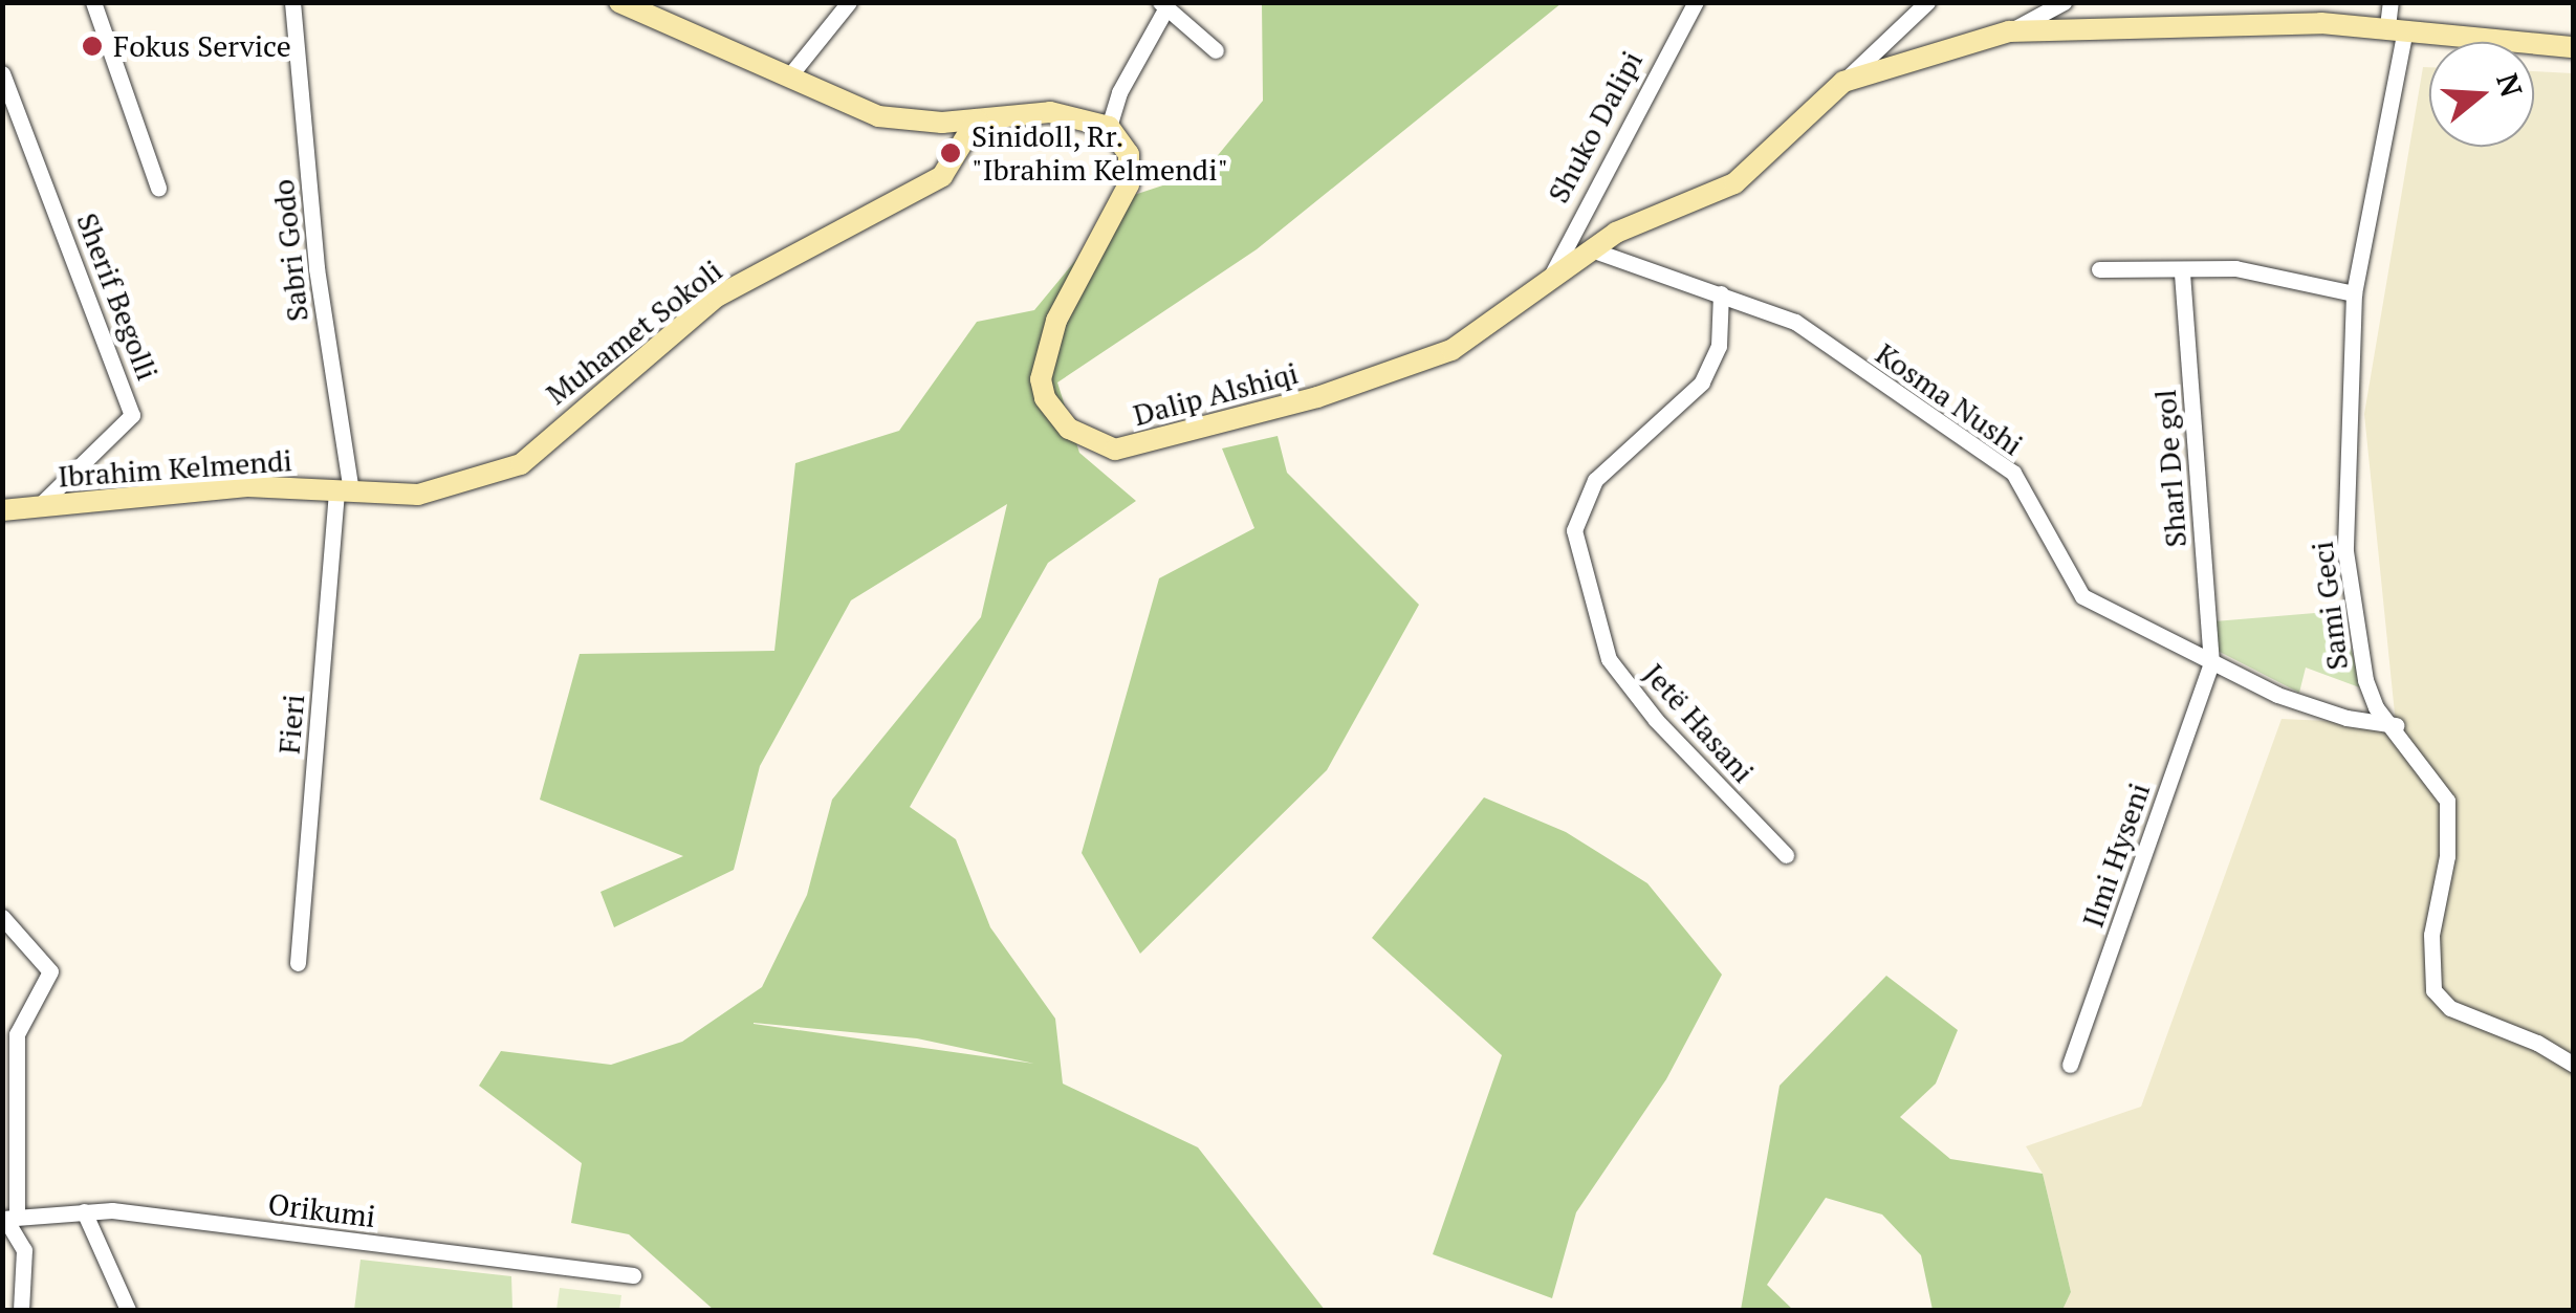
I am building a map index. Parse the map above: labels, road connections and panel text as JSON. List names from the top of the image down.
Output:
{
  "streets": {
    "street": [
      "Shuko Dalipi",
      "Sabri Godo",
      "Sherif Begolli",
      "Muhamet Sokoli",
      "Dalip Alshiqi",
      "Kosma Nushi",
      "Ibrahim Kelmendi",
      "Sharl De gol",
      "Sami Geci",
      "Jetë Hasani",
      "Fieri",
      "Ilmi Hyseni",
      "Orikumi"
    ]
  },
  "crossings": [
    ["Shuko Dalipi", "Dalip Alshiqi"],
    ["Sabri Godo", "Muhamet Sokoli"],
    ["Sabri Godo", "Ibrahim Kelmendi"],
    ["Sabri Godo", "Fieri"],
    ["Sherif Begolli", "Ibrahim Kelmendi"],
    ["Muhamet Sokoli", "Ibrahim Kelmendi"],
    ["Muhamet Sokoli", "Fieri"],
    ["Dalip Alshiqi", "Kosma Nushi"],
    ["Dalip Alshiqi", "Sami Geci"],
    ["Kosma Nushi", "Sharl De gol"],
    ["Kosma Nushi", "Sami Geci"],
    ["Kosma Nushi", "Jetë Hasani"],
    ["Kosma Nushi", "Ilmi Hyseni"],
    ["Ibrahim Kelmendi", "Fieri"],
    ["Sharl De gol", "Ilmi Hyseni"]
  ],
  "places": ["Fokus Service", "Sinidoll, Rr. \"Ibrahim Kelmendi\""],
  "north": "right"
}
